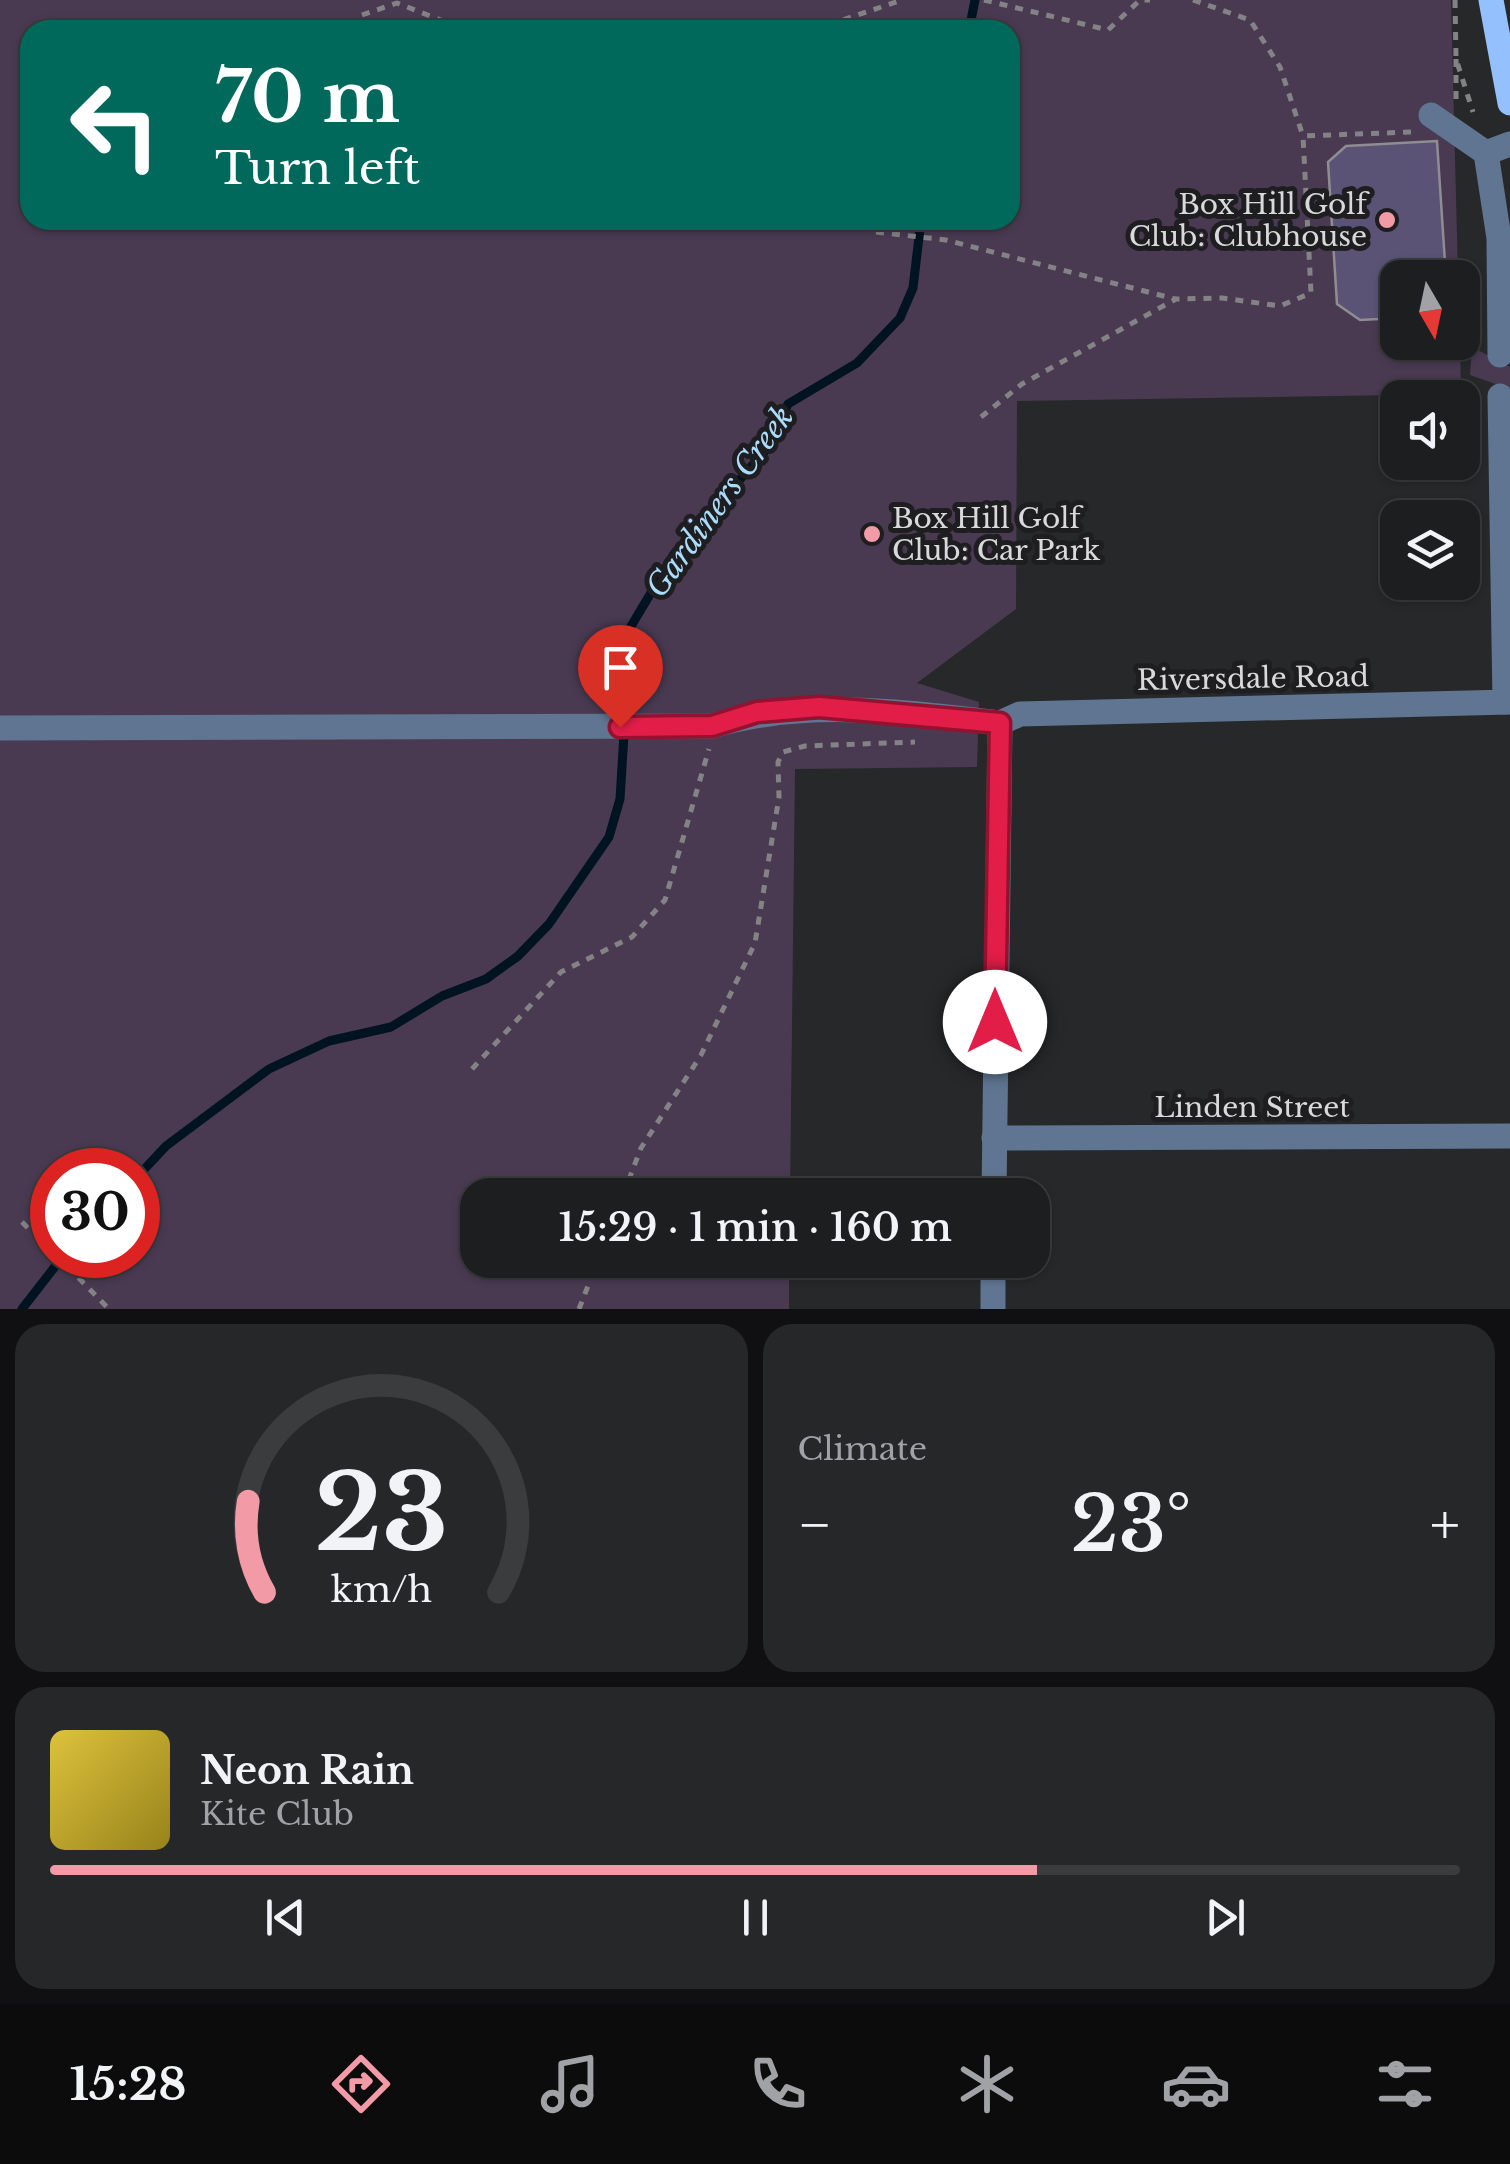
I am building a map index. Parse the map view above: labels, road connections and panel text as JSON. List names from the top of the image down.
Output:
{
  "streets": {
    "street": ["Riversdale Road", "Linden Street"]
  },
  "water": ["Gardiners Creek"],
  "places": ["Box Hill Golf Club: Clubhouse", "Box Hill Golf Club: Car Park"],
  "north": "bottom",
  "page": {
    "turn": ["70 m", "Turn left"],
    "limit": "30",
    "trip": "15:29 · 1 min · 160 m",
    "tile": "Climate",
    "heat": ["−", "23°", "+"],
    "song": ["Neon Rain", "Kite Club"],
    "tabs": "15:28",
    "gauge": ["23", "km/h"]
  }
}
